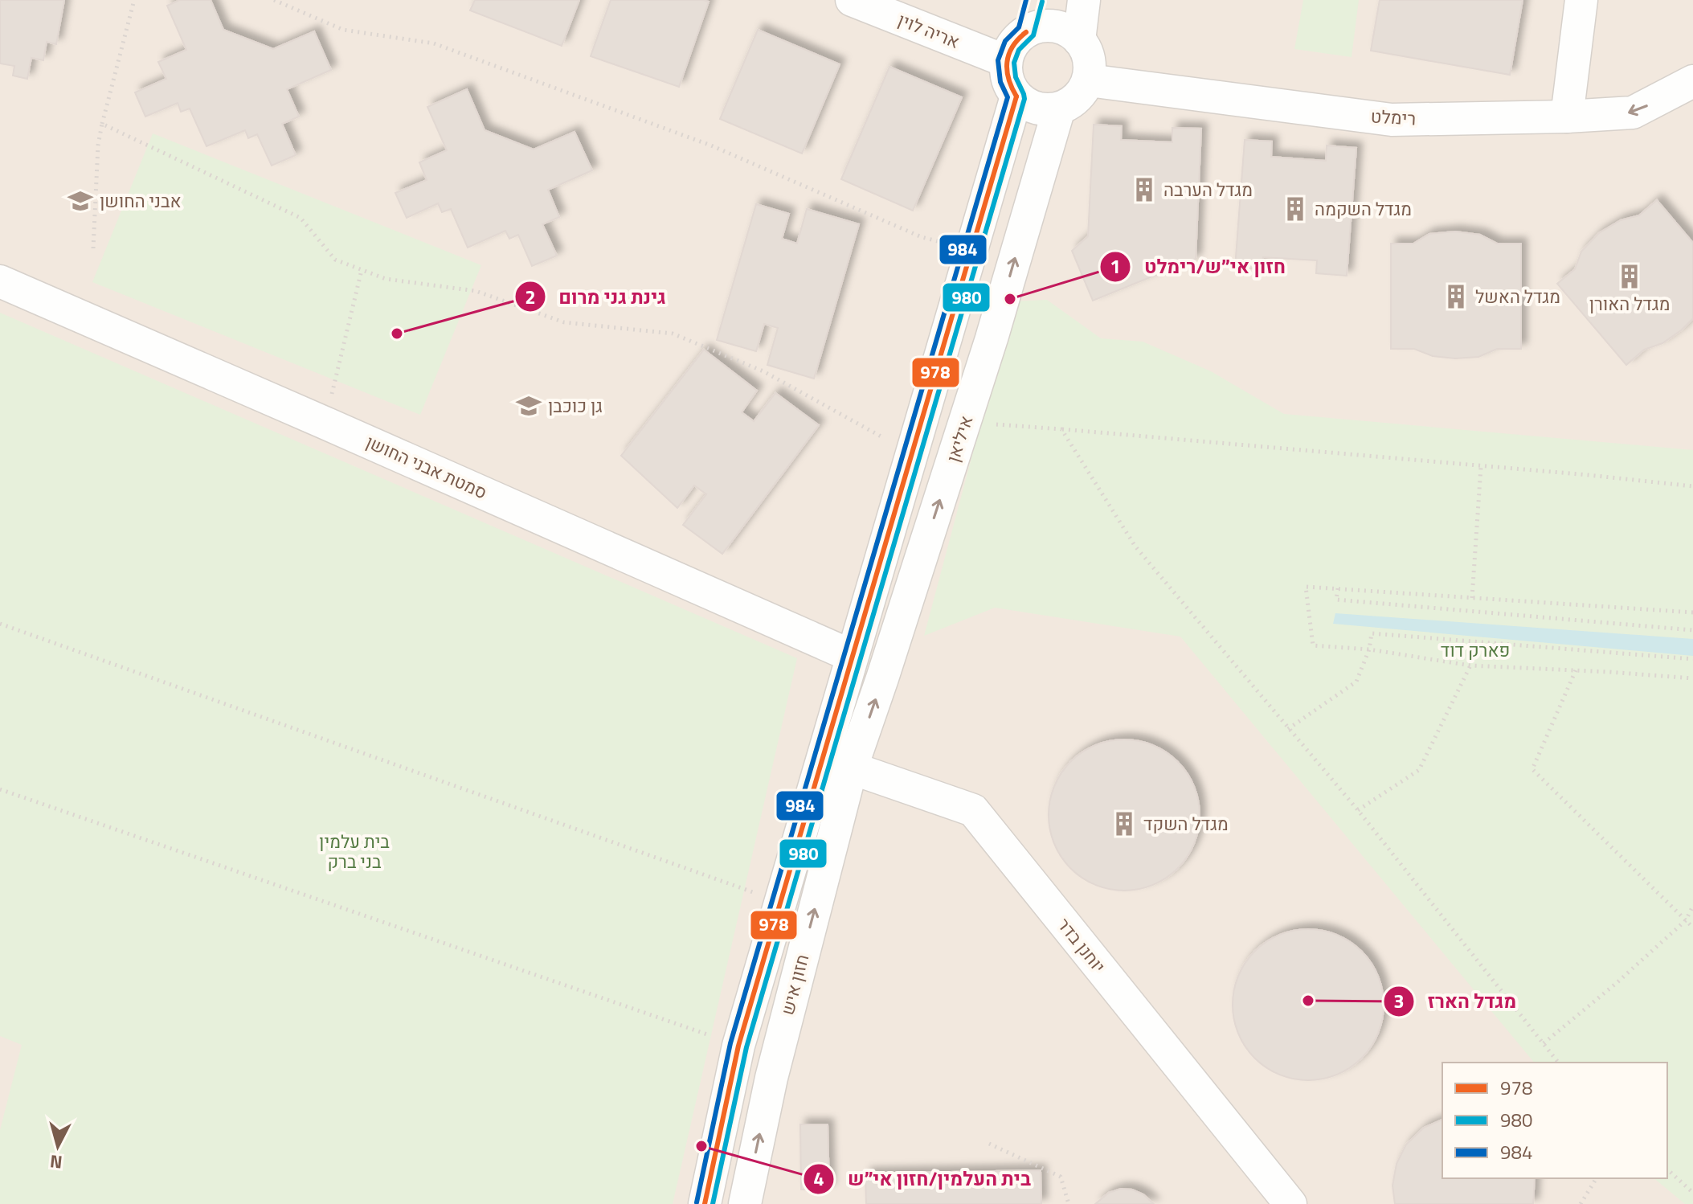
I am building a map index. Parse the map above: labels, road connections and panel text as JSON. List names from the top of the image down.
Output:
{
  "streets": {
    "street": [
      "אריה לוין",
      "רימלט",
      "איליאן",
      "סמטת אבני החושן",
      "יוחנן בדר",
      "חזון איש"
    ]
  },
  "crossings": [
    ["אריה לוין", "רימלט"],
    ["אריה לוין", "איליאן"],
    ["רימלט", "איליאן"],
    ["איליאן", "יוחנן בדר"],
    ["איליאן", "חזון איש"],
    ["יוחנן בדר", "חזון איש"]
  ],
  "parks": ["פארק דוד", "בית עלמין בני ברק"],
  "places": {
    "building": [
      "מגדל הערבה",
      "מגדל השקמה",
      "מגדל האורן",
      "מגדל האשל",
      "מגדל השקד"
    ],
    "school or university": ["אבני החושן", "גן כוכבן"],
    "other": [
      "חזון אי״ש/רימלט",
      "גינת גני מרום",
      "מגדל הארז",
      "בית העלמין/חזון אי״ש"
    ]
  },
  "lines": ["transit line 984", "transit line 980", "transit line 978"],
  "legend": ["978", "980", "984"],
  "north": "bottom"
}
